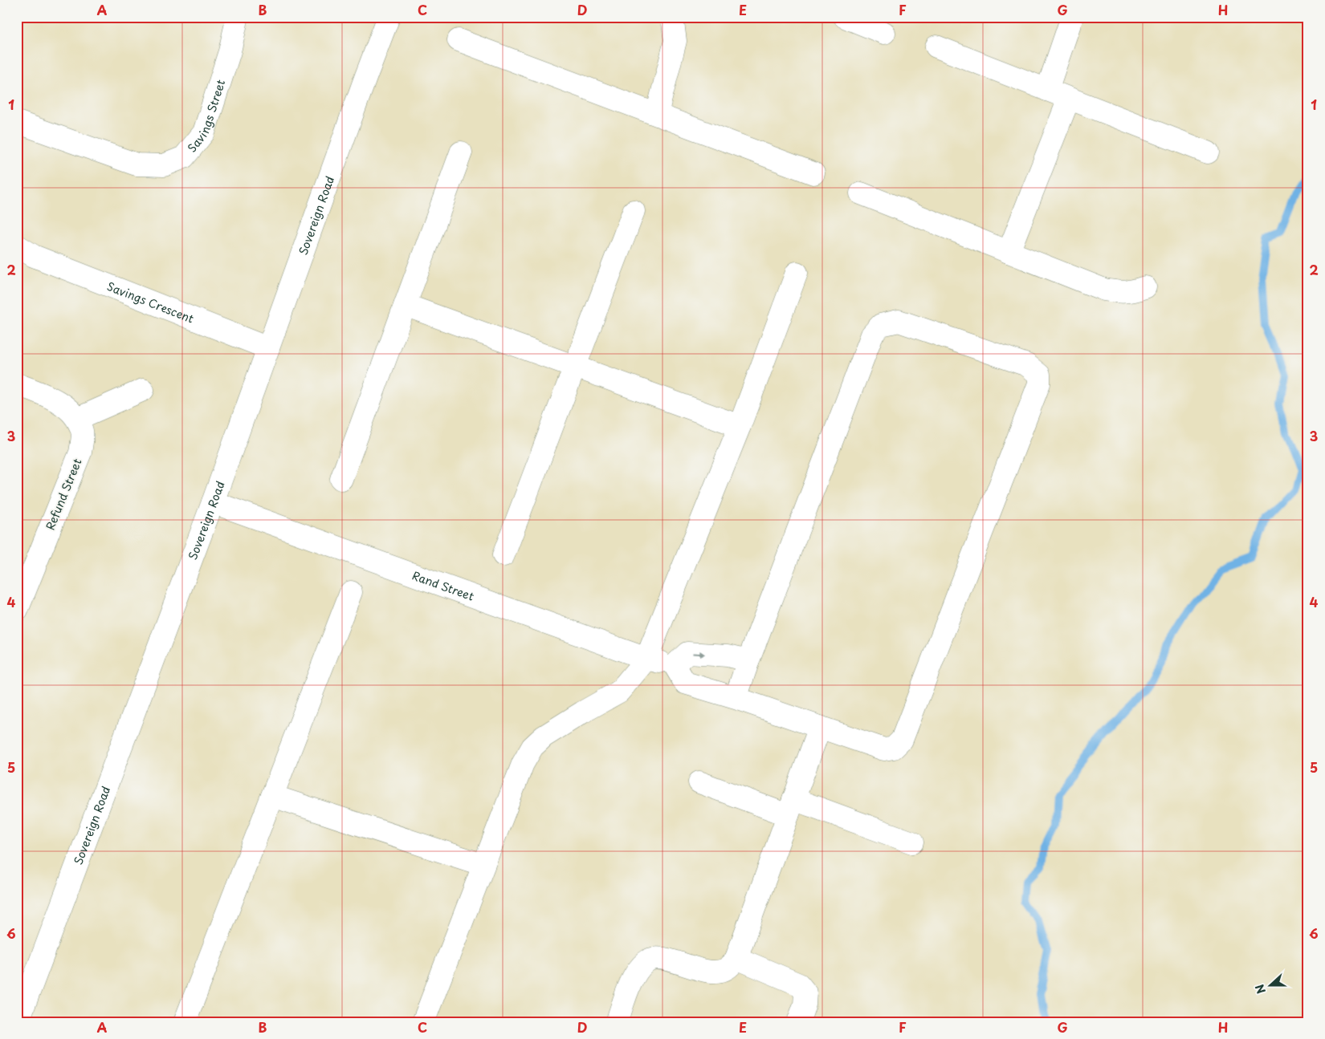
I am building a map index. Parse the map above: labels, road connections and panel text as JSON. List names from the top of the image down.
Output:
{
  "streets": {
    "street": [
      "Savings Street",
      "Sovereign Road",
      "Savings Crescent",
      "Refund Street",
      "Rand Street"
    ]
  },
  "crossings": [
    ["Sovereign Road", "Savings Crescent"],
    ["Sovereign Road", "Rand Street"]
  ],
  "north": "left",
  "grid": {
    "columns": [
      "A",
      "B",
      "C",
      "D",
      "E",
      "F",
      "G",
      "H"
    ],
    "rows": [
      "1",
      "2",
      "3",
      "4",
      "5",
      "6"
    ]
  }
}
